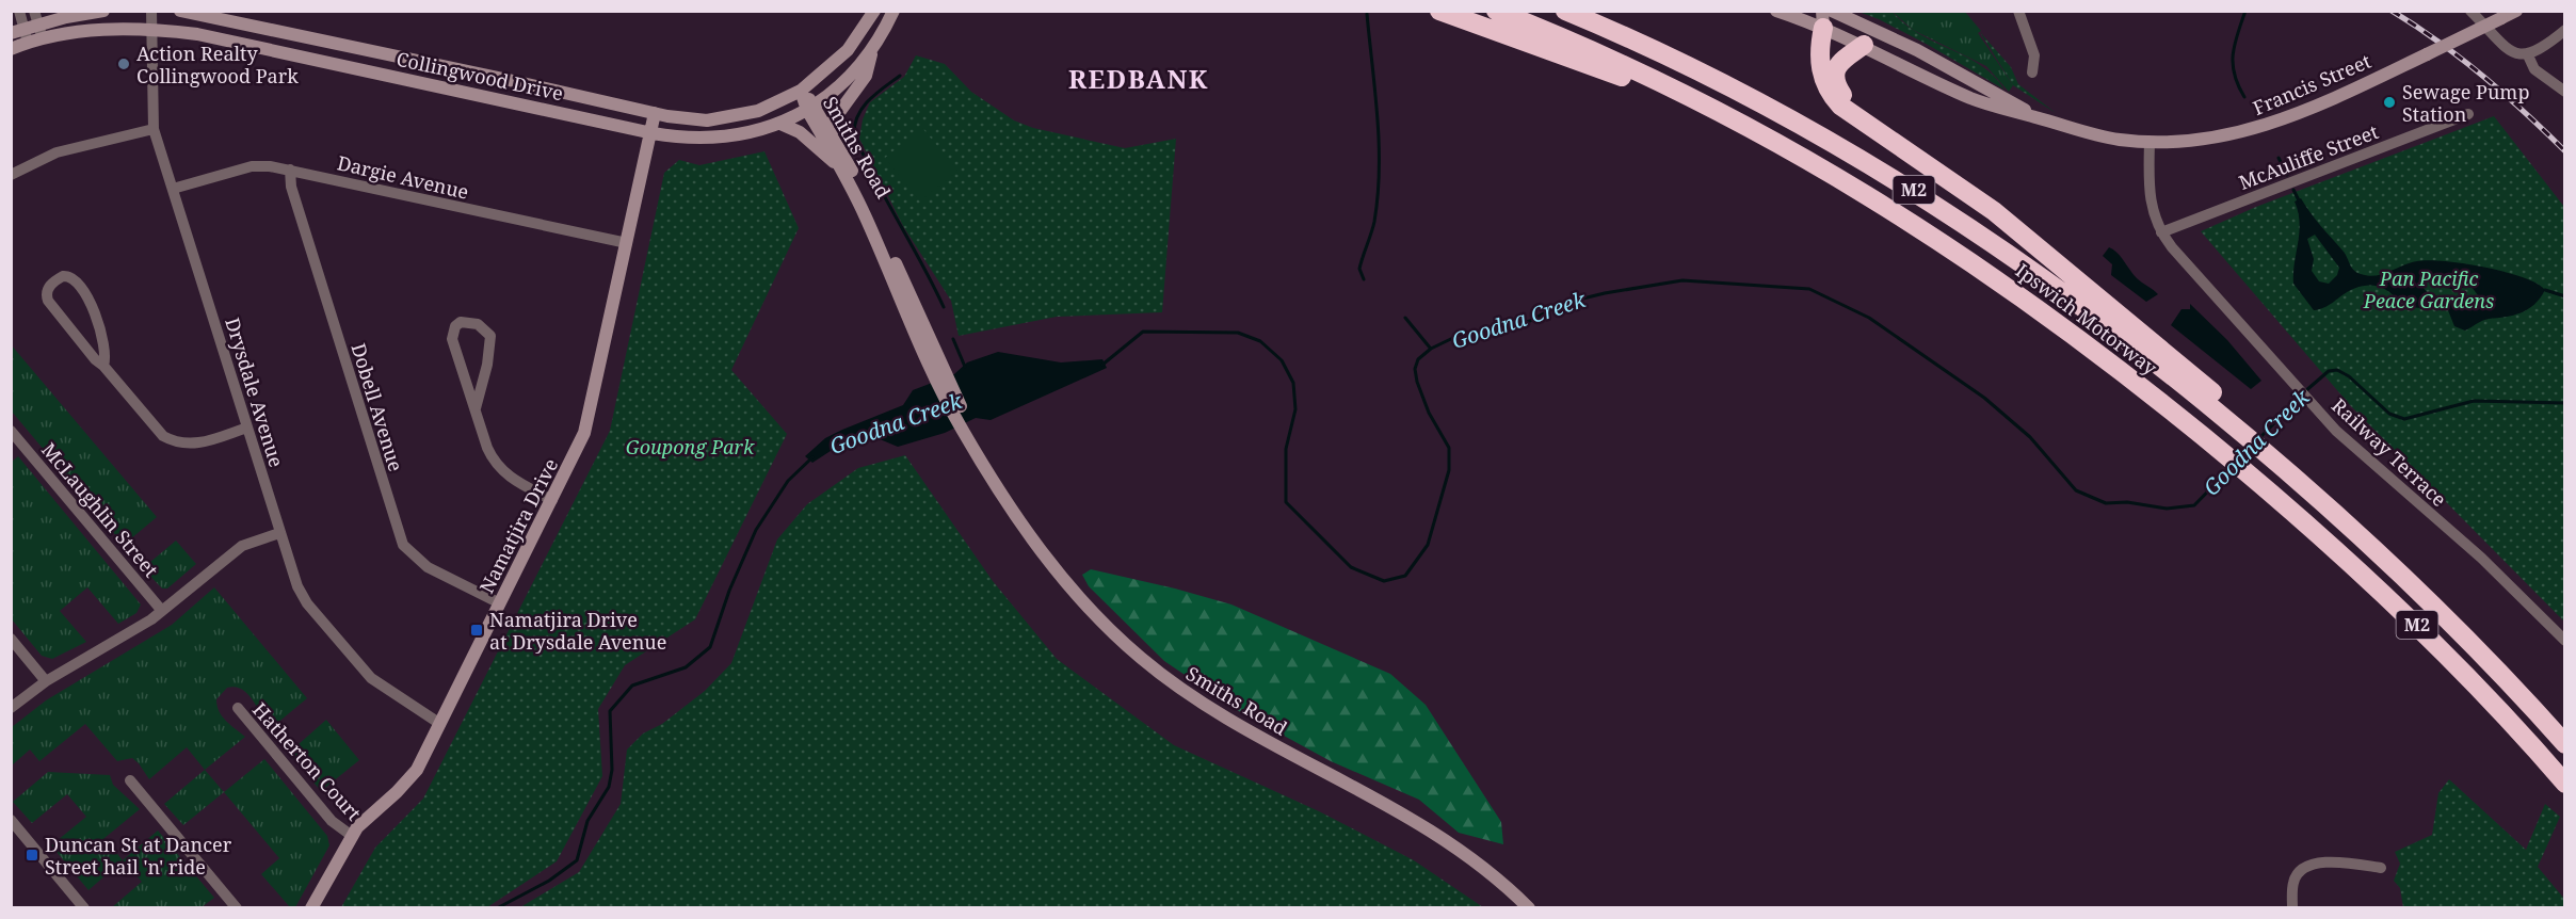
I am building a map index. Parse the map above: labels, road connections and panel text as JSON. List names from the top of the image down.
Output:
{
  "streets": {
    "highway": ["M2", "Ipswich Motorway"],
    "main road": [
      "Collingwood Drive",
      "Francis Street",
      "Smiths Road",
      "Namatjira Drive"
    ],
    "street": [
      "McAuliffe Street",
      "Dargie Avenue",
      "Drysdale Avenue",
      "Dobell Avenue",
      "Railway Terrace",
      "McLaughlin Street",
      "Hatherton Court"
    ]
  },
  "crossings": [
    ["Collingwood Drive", "Smiths Road"],
    ["Collingwood Drive", "Drysdale Avenue"],
    ["Collingwood Drive", "Namatjira Drive"],
    ["Francis Street", "Railway Terrace"],
    ["McAuliffe Street", "Railway Terrace"],
    ["Dargie Avenue", "Drysdale Avenue"],
    ["Dargie Avenue", "Dobell Avenue"],
    ["Dargie Avenue", "Namatjira Drive"],
    ["Drysdale Avenue", "Namatjira Drive"],
    ["Dobell Avenue", "Namatjira Drive"],
    ["Namatjira Drive", "Hatherton Court"]
  ],
  "districts": ["REDBANK"],
  "water": ["Goodna Creek"],
  "parks": ["Pan Pacific Peace Gardens", "Goupong Park"],
  "places": {
    "other": ["Action Realty Collingwood Park", "Sewage Pump Station"],
    "transit": ["Namatjira Drive at Drysdale Avenue", "Duncan St at Dancer Street hail 'n' ride"]
  }
}
